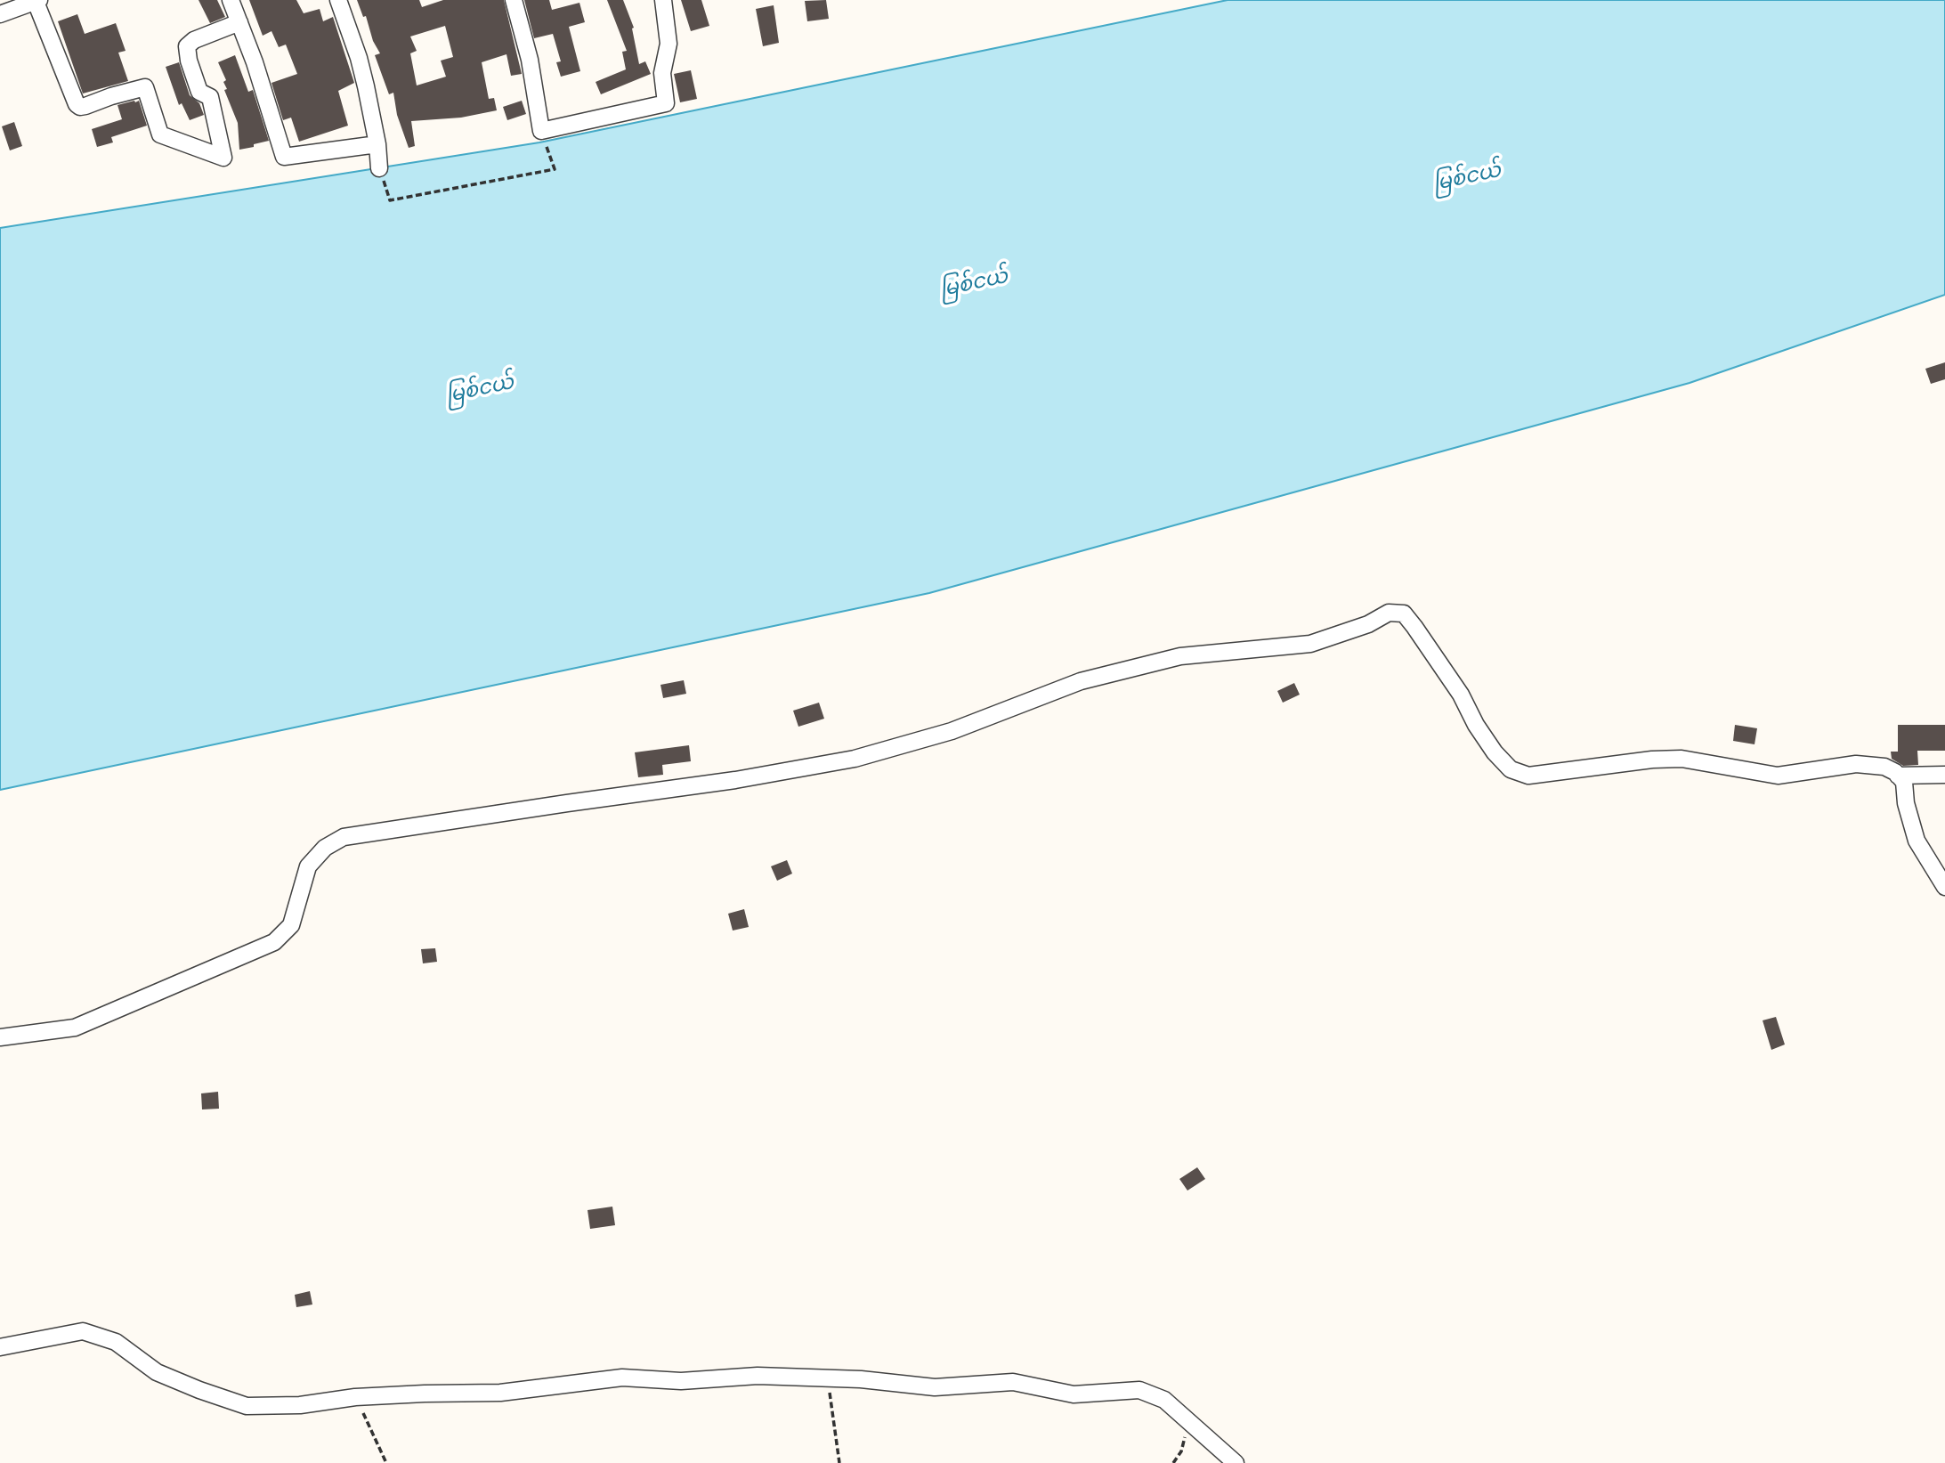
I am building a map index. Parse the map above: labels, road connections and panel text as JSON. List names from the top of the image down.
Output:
{
  "water": ["မြစ်ငယ်"]
}
